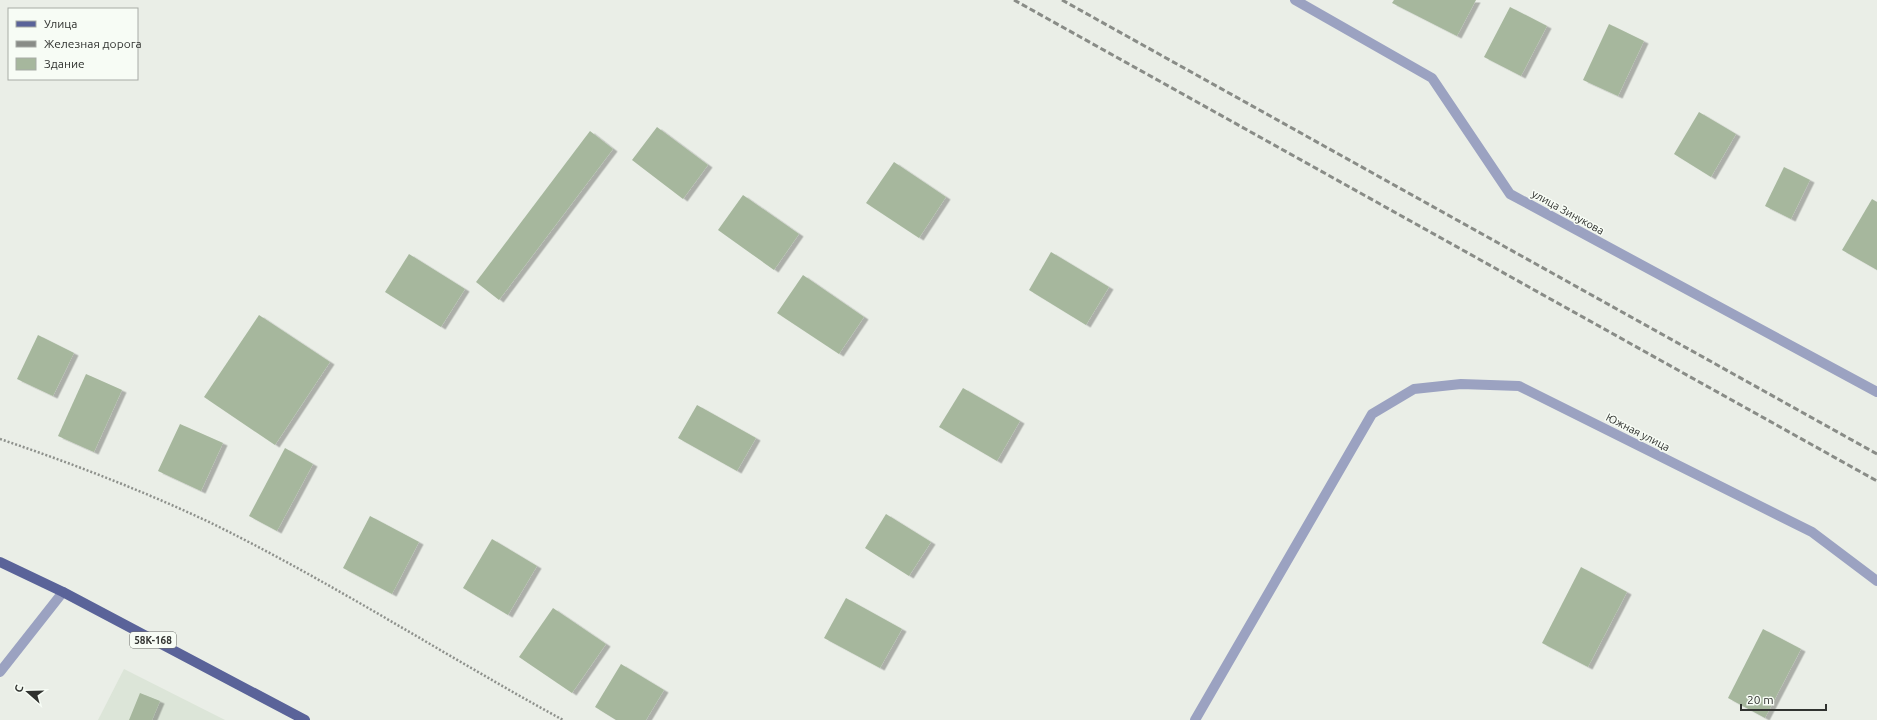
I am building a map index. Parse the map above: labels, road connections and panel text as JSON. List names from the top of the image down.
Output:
{
  "streets": {
    "main road": ["58К-168"],
    "street": ["улица Зинукова", "Южная улица"]
  },
  "legend": ["Улица", "Железная дорога", "Здание"],
  "scale_bar": "20 m",
  "north": "left"
}
